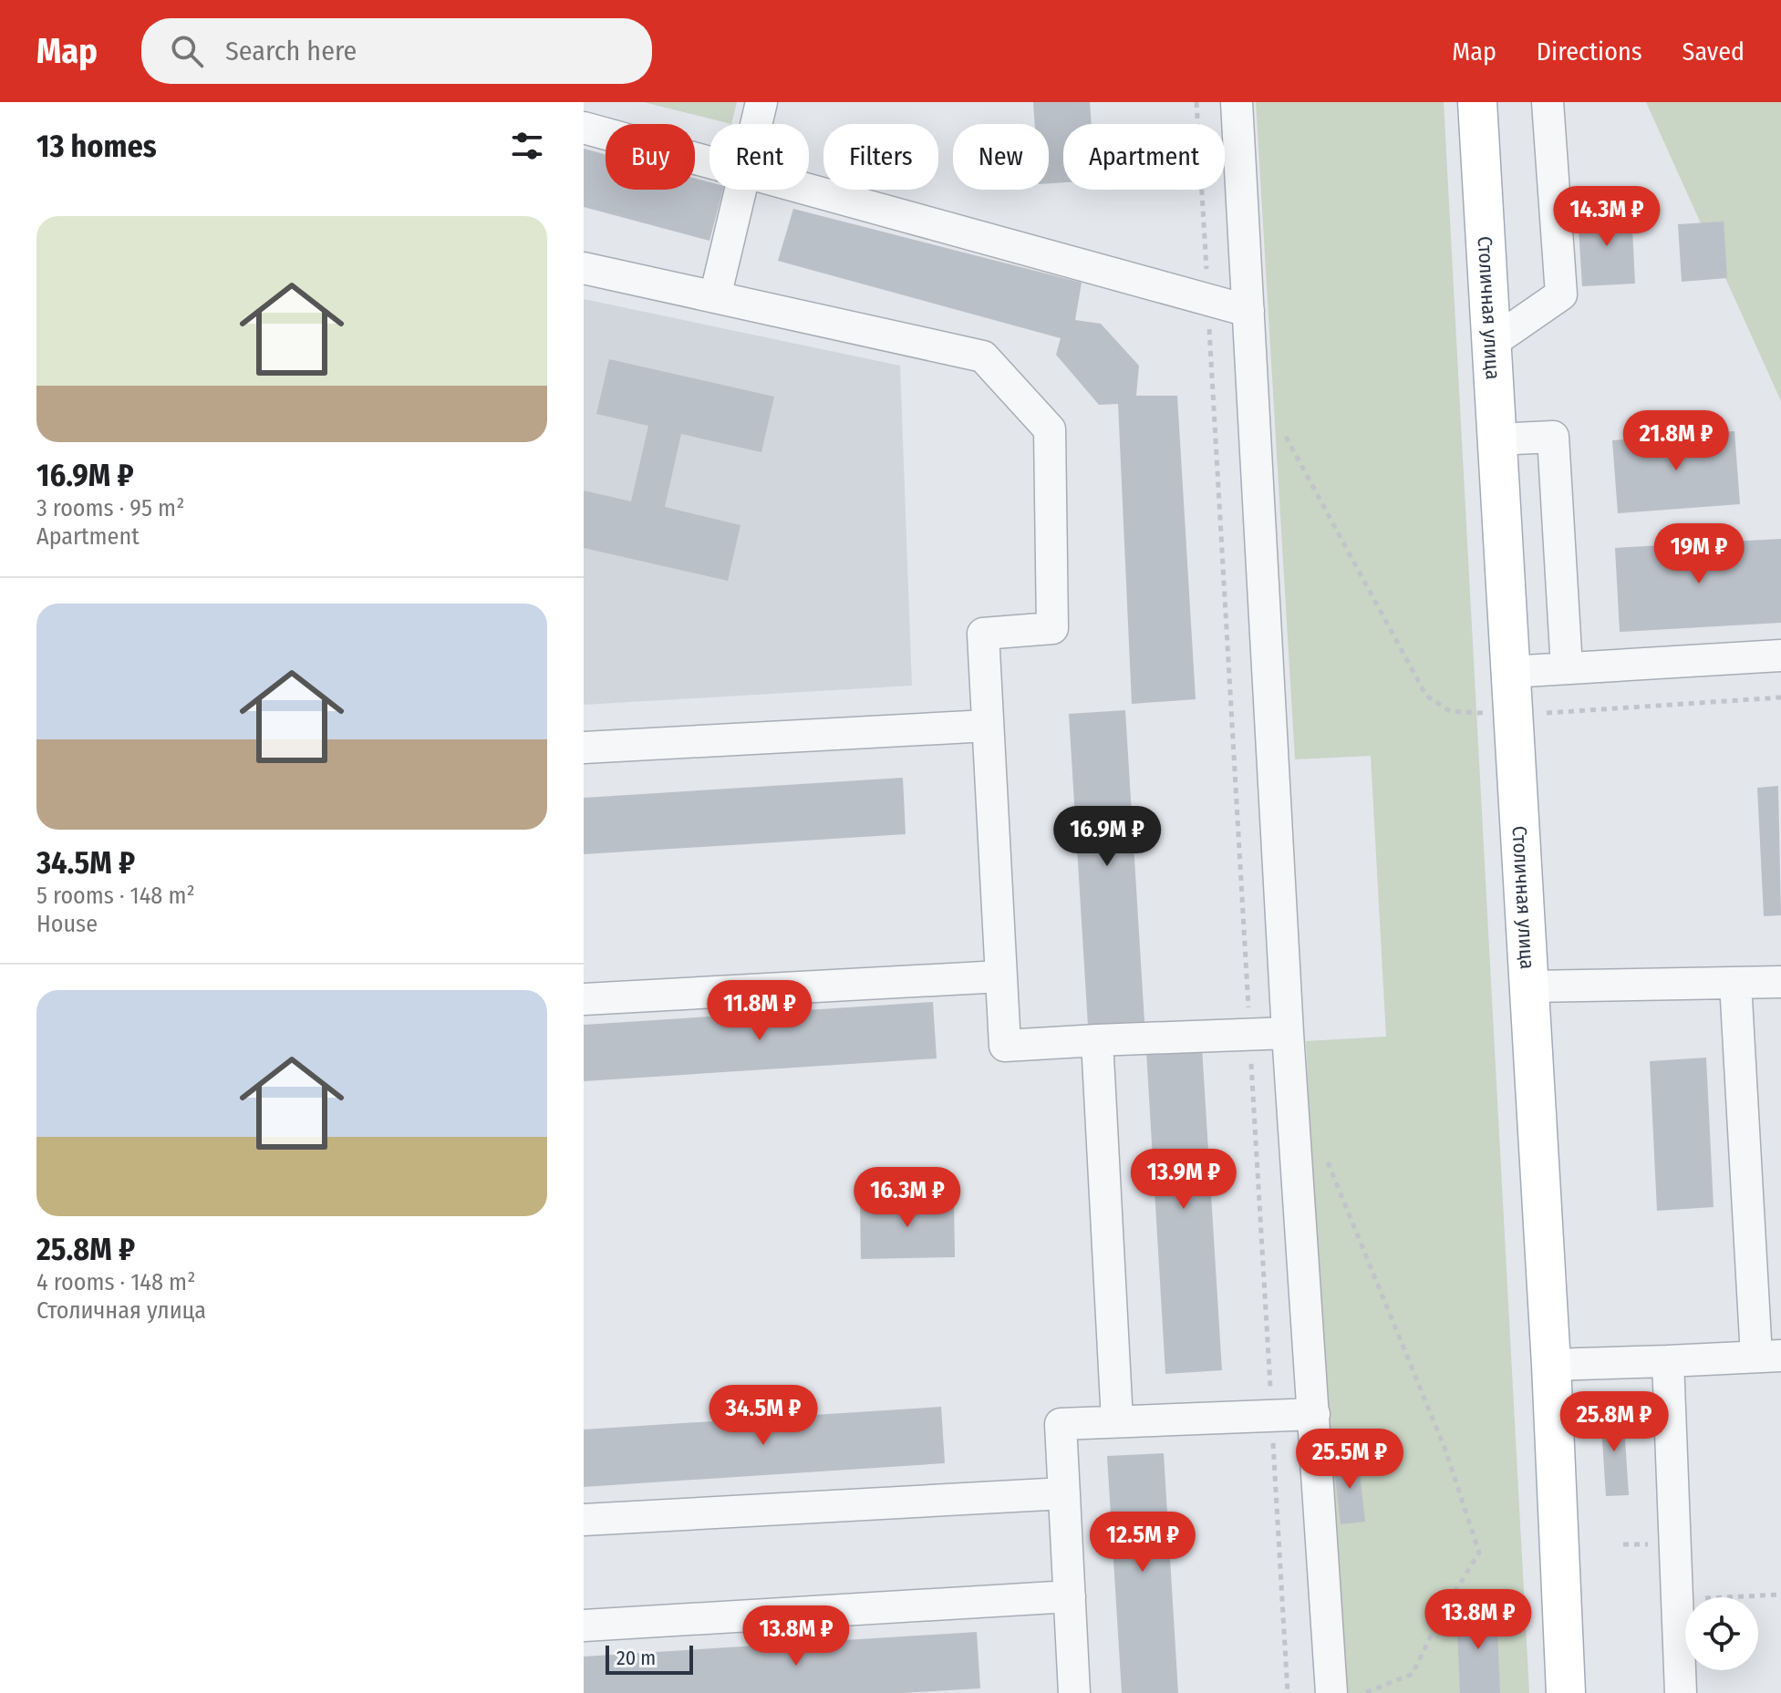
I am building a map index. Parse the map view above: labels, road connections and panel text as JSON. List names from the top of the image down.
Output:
{
  "streets": {
    "main road": ["Столичная улица"]
  },
  "scale_bar": "20 m",
  "page": {
    "header": "Map",
    "search": "Search here",
    "nav": ["Map", "Directions", "Saved"],
    "heading": "13 homes",
    "chip": [
      "Buy",
      "Rent",
      "Filters",
      "New",
      "Apartment"
    ],
    "price": [
      "14.3M ₽",
      "21.8M ₽",
      "19M ₽",
      "16.9M ₽",
      "11.8M ₽",
      "13.9M ₽",
      "16.3M ₽",
      "34.5M ₽",
      "25.8M ₽",
      "25.5M ₽",
      "12.5M ₽",
      "13.8M ₽",
      "13.8M ₽"
    ],
    "list": [
      {
        "name": "16.9M ₽",
        "note": "3 rooms · 95 m² · Apartment"
      },
      {
        "name": "34.5M ₽",
        "note": "5 rooms · 148 m² · House"
      },
      {
        "name": "25.8M ₽",
        "note": "4 rooms · 148 m² · Столичная улица"
      }
    ],
    "scale": "20 m"
  }
}
